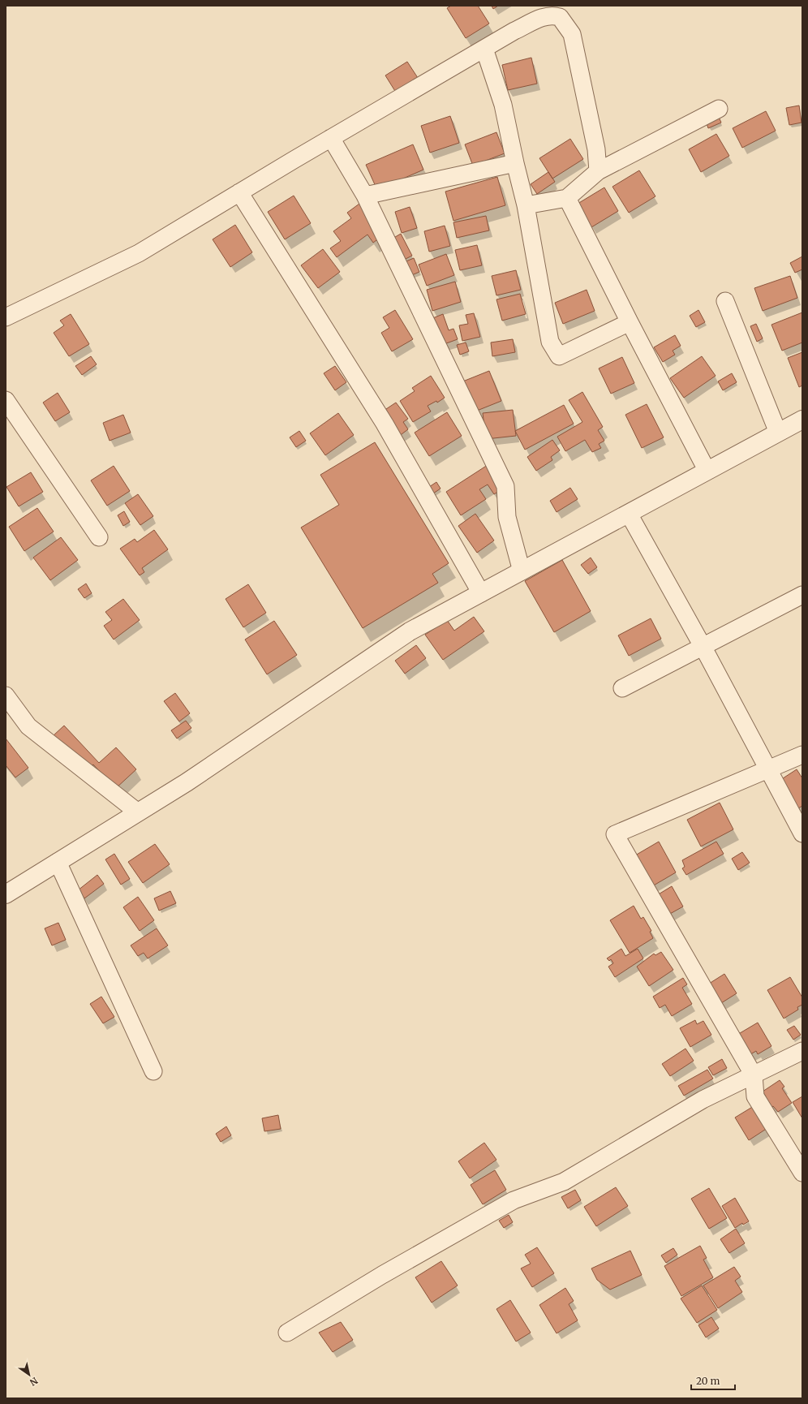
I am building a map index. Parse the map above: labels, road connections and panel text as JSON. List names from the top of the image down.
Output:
{
  "scale_bar": "20 m",
  "north": "bottom right"
}
